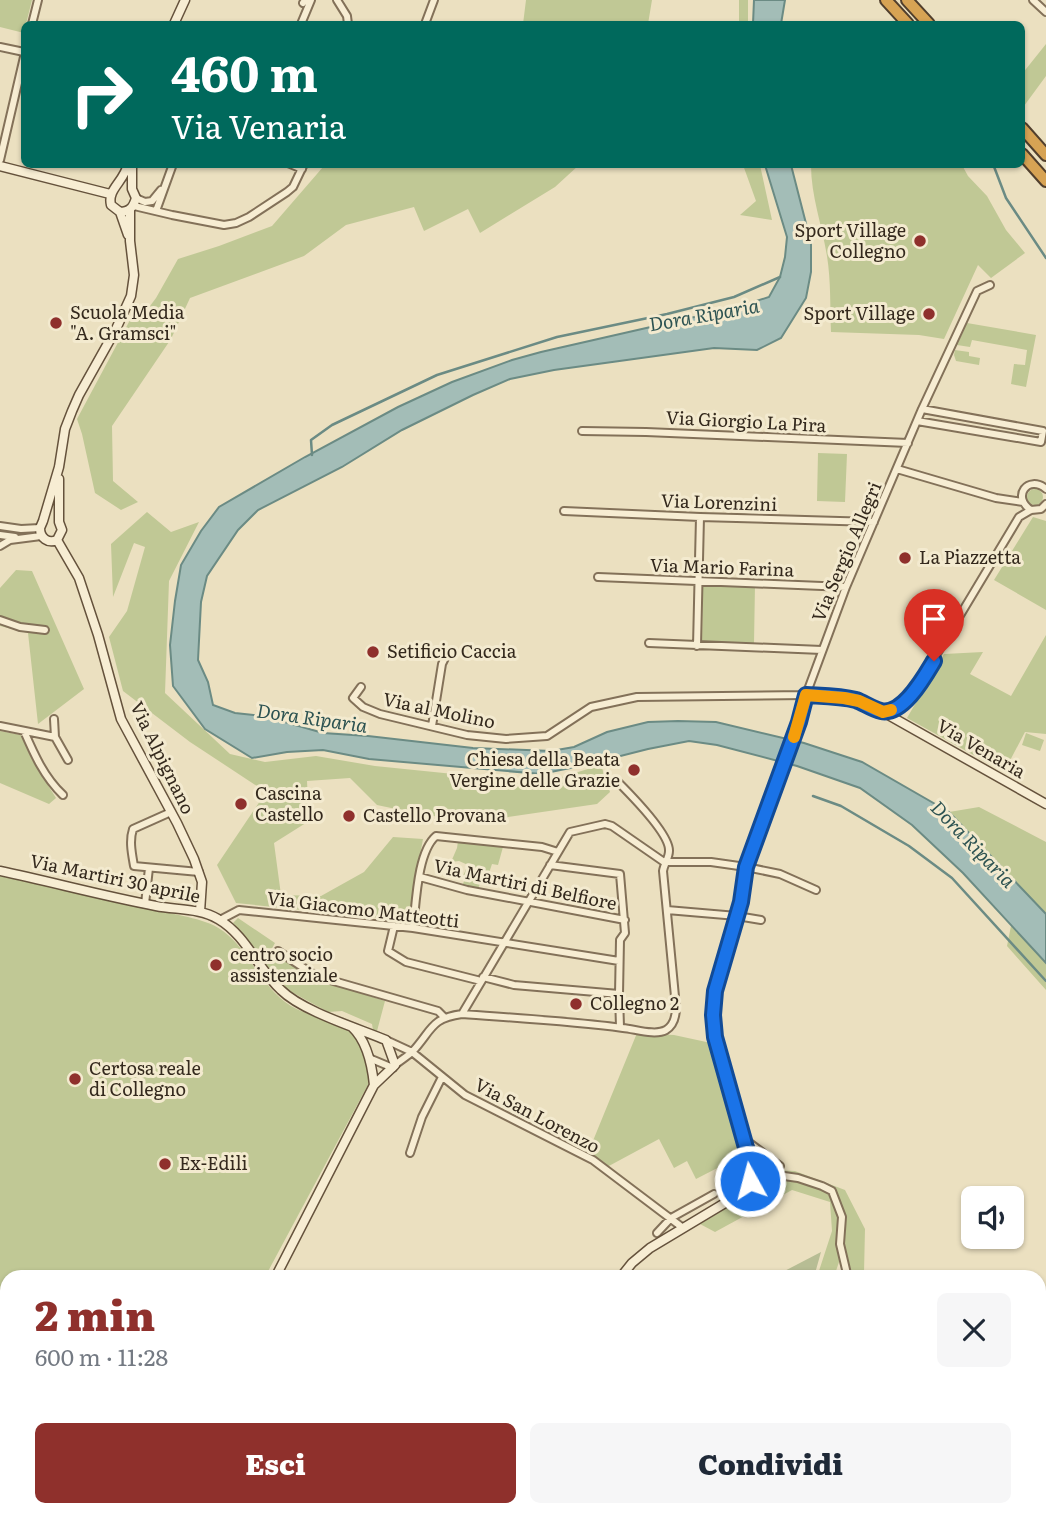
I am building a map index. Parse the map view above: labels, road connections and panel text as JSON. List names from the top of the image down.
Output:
{
  "streets": {
    "street": [
      "Via Giorgio La Pira",
      "Via Lorenzini",
      "Via Sergio Allegri",
      "Via Mario Farina",
      "Via al Molino",
      "Via Venaria",
      "Via Alpignano",
      "Via Martiri 30 aprile",
      "Via Martiri di Belfiore",
      "Via Giacomo Matteotti",
      "Via San Lorenzo"
    ]
  },
  "crossings": [
    ["Via Giorgio La Pira", "Via Sergio Allegri"],
    ["Via Lorenzini", "Via Sergio Allegri"],
    ["Via Sergio Allegri", "Via Mario Farina"],
    ["Via Sergio Allegri", "Via Venaria"],
    ["Via al Molino", "Via Venaria"],
    ["Via Alpignano", "Via Martiri 30 aprile"],
    ["Via Martiri 30 aprile", "Via Giacomo Matteotti"],
    ["Via Martiri 30 aprile", "Via San Lorenzo"]
  ],
  "water": ["Dora Riparia"],
  "places": [
    "Sport Village Collegno",
    "Sport Village",
    "Scuola Media \"A. Gramsci\"",
    "La Piazzetta",
    "Setificio Caccia",
    "Chiesa della Beata Vergine delle Grazie",
    "Cascina Castello",
    "Castello Provana",
    "centro socio assistenziale",
    "Collegno 2",
    "Certosa reale di Collegno",
    "Ex-Edili"
  ],
  "page": {
    "turn": ["460 m", "Via Venaria"],
    "heading": ["2 min", "600 m · 11:28"],
    "buttons": ["Esci", "Condividi"]
  }
}
